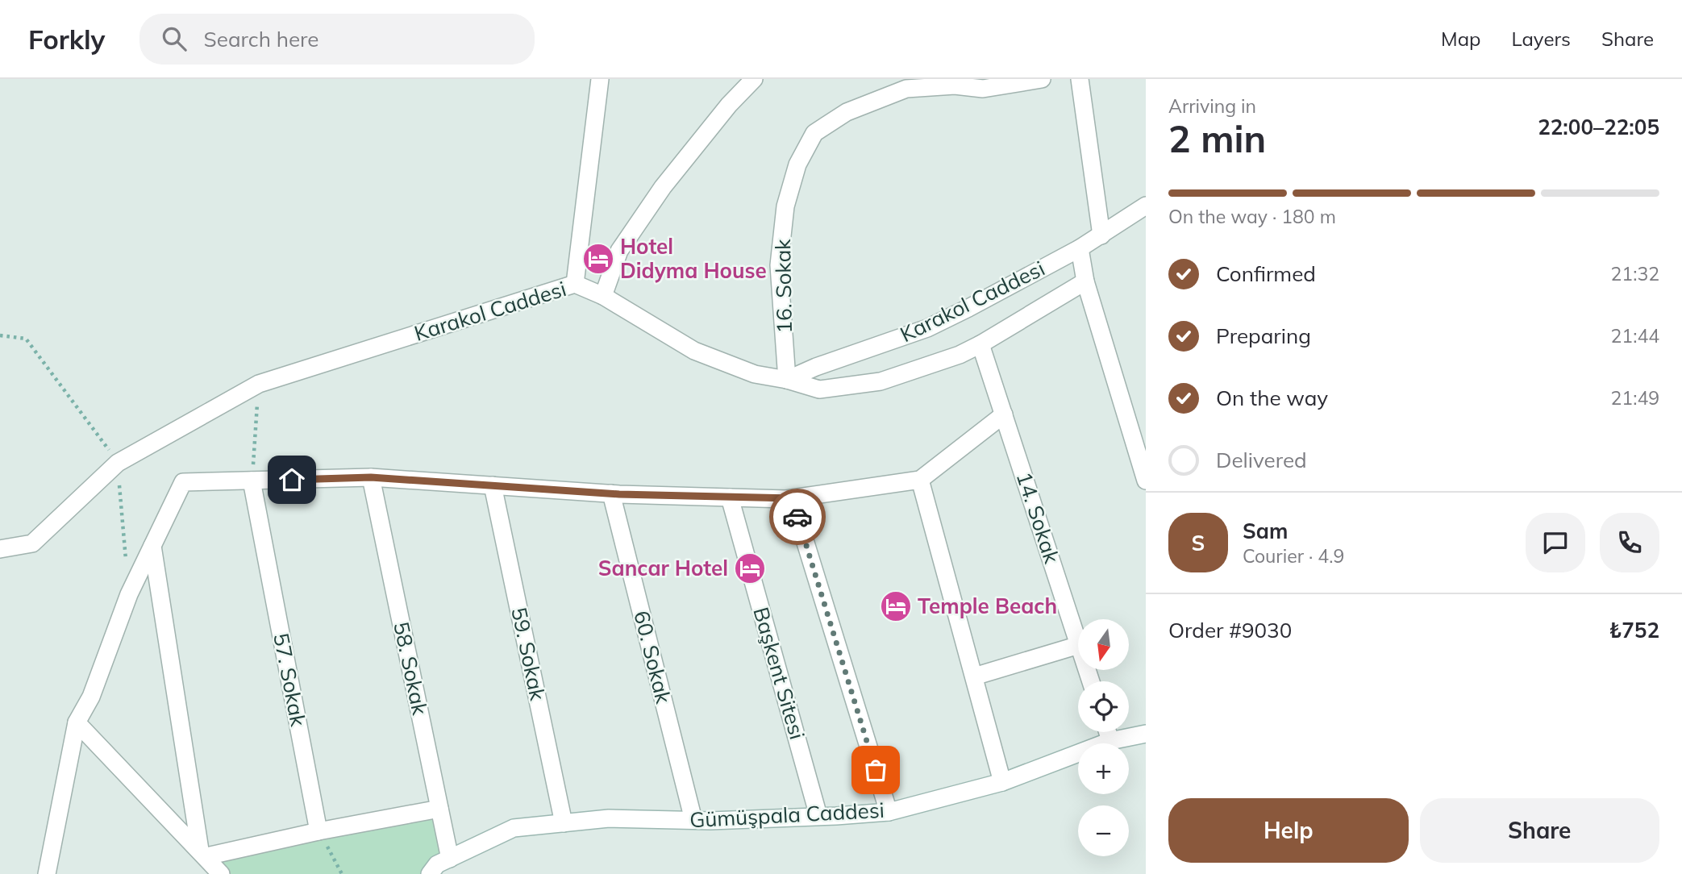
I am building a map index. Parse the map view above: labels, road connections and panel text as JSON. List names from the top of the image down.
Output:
{
  "streets": {
    "street": [
      "16. Sokak",
      "Karakol Caddesi",
      "14. Sokak",
      "59. Sokak",
      "60. Sokak",
      "58. Sokak",
      "Başkent Sitesi",
      "57. Sokak",
      "Gümüşpala Caddesi"
    ]
  },
  "crossings": [
    ["16. Sokak", "Karakol Caddesi"],
    ["59. Sokak", "Gümüşpala Caddesi"],
    ["60. Sokak", "Gümüşpala Caddesi"],
    ["58. Sokak", "Gümüşpala Caddesi"],
    ["Başkent Sitesi", "Gümüşpala Caddesi"]
  ],
  "places": {
    "hotel": ["Hotel Didyma House", "Sancar Hotel", "Temple Beach"]
  },
  "north": "bottom",
  "page": {
    "header": "Forkly",
    "search": "Search here",
    "nav": ["Map", "Layers", "Share"],
    "heading": ["2 min", "Arriving in", "22:00–22:05"],
    "panel": [
      "Sam",
      "Courier · 4.9",
      "Order #9030",
      "₺752"
    ],
    "bar": "On the way · 180 m",
    "list": [
      ["Confirmed", "21:32"],
      ["Preparing", "21:44"],
      ["On the way", "21:49"],
      "Delivered"
    ],
    "round": "S",
    "map_buttons": ["+", "−"],
    "buttons": ["Help", "Share"]
  }
}
